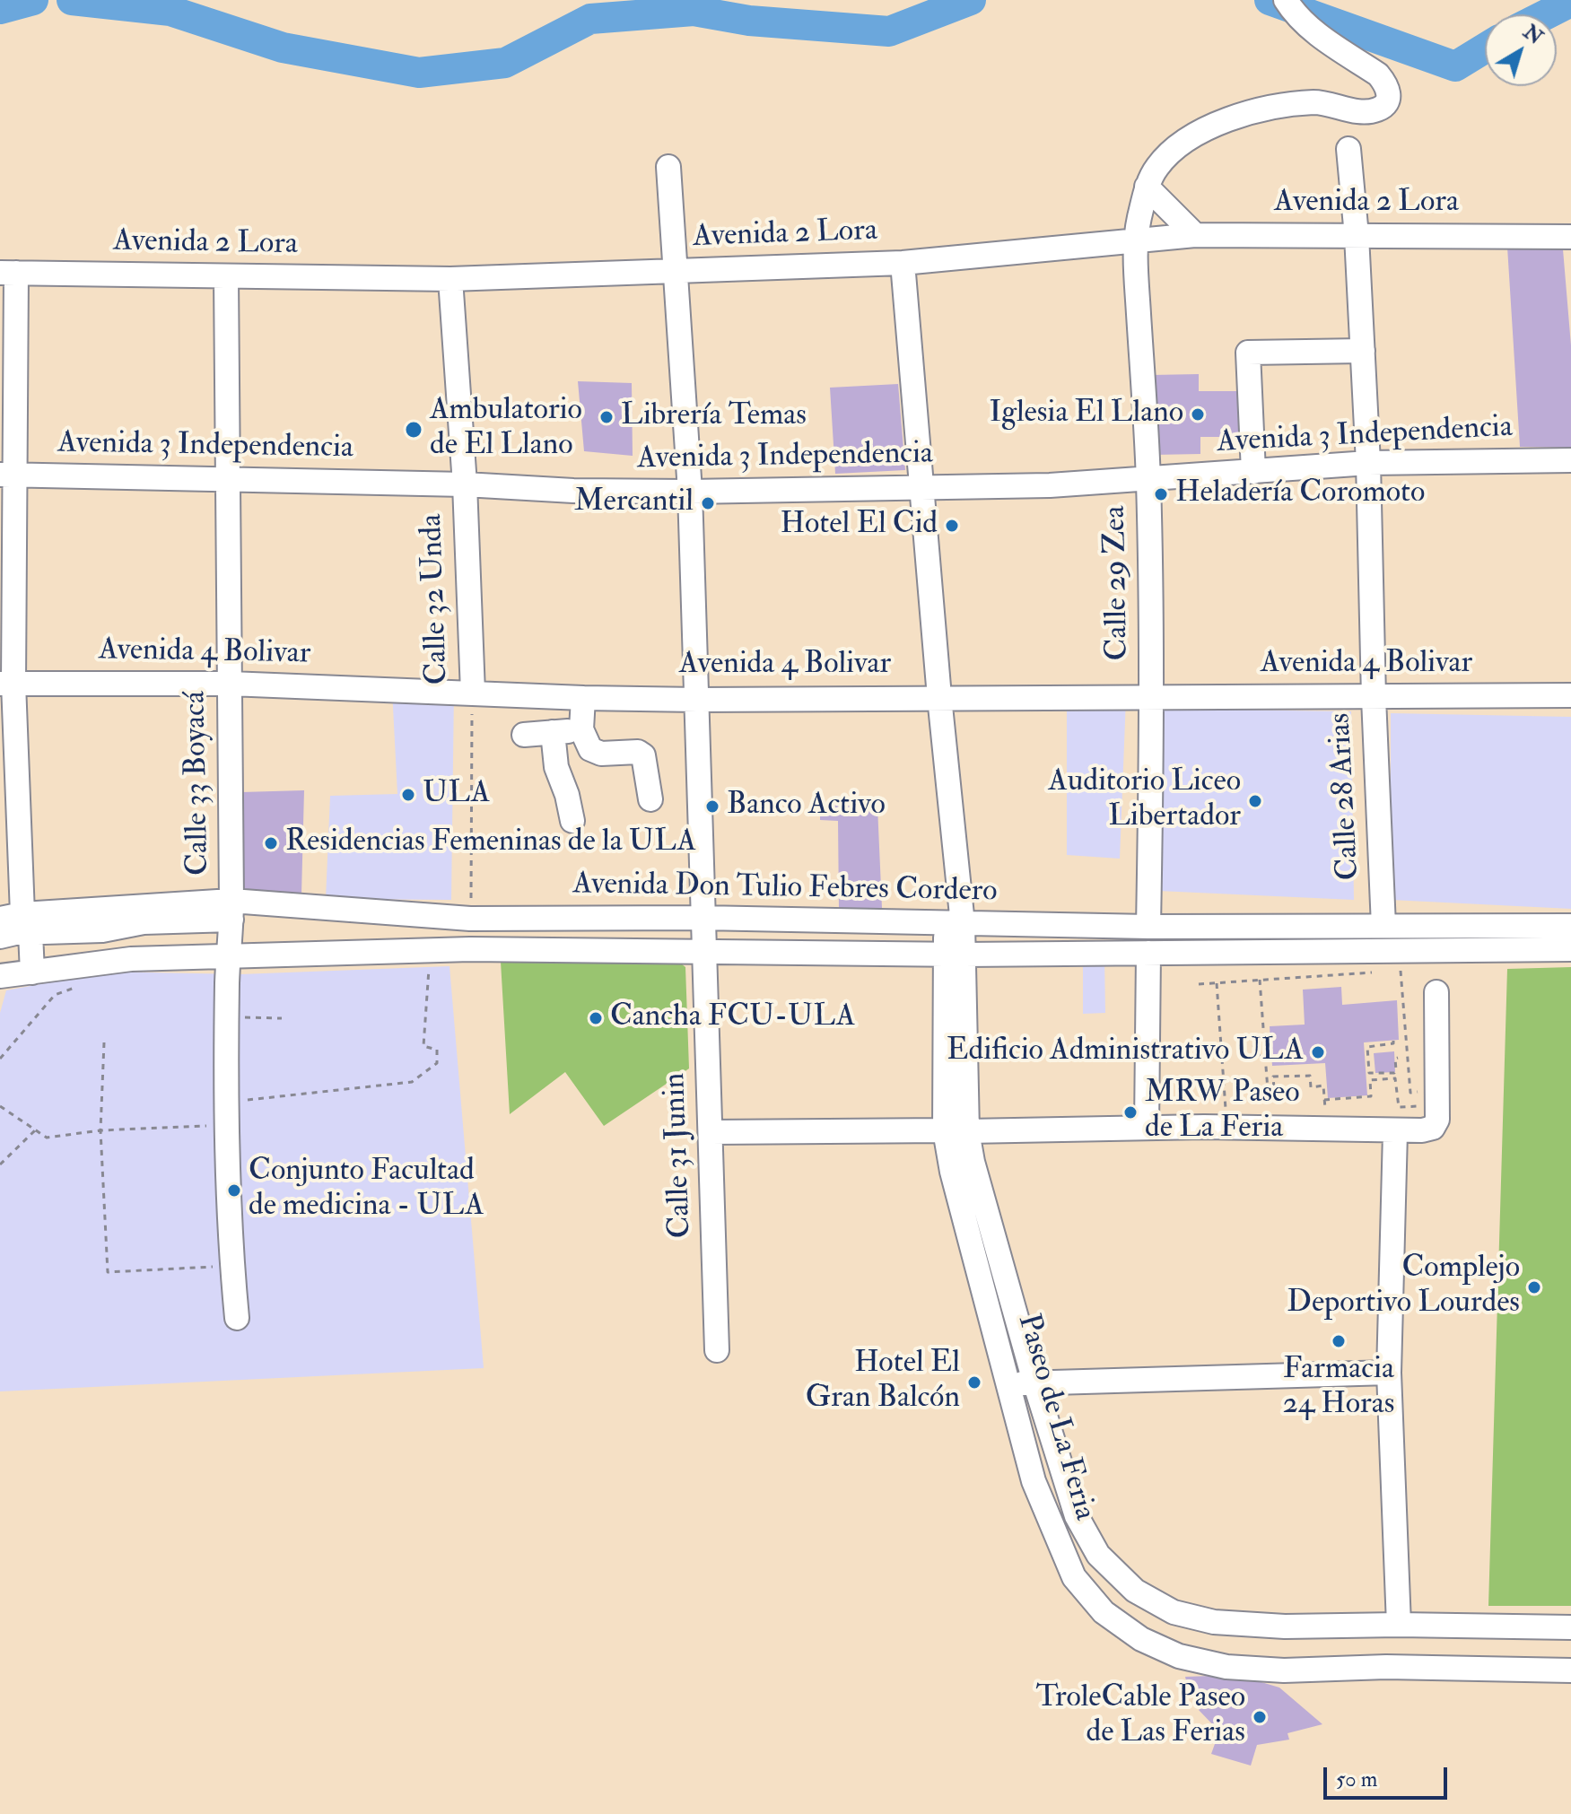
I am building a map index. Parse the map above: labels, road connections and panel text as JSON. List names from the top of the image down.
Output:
{
  "streets": {
    "street": [
      "Avenida 2 Lora",
      "Avenida 3 Independencia",
      "Calle 29 Zea",
      "Calle 32 Unda",
      "Avenida 4 Bolivar",
      "Calle 33 Boyacá",
      "Calle 28 Arias",
      "Avenida Don Tulio Febres Cordero",
      "Calle 31 Junin",
      "Paseo de La Feria"
    ]
  },
  "crossings": [
    ["Avenida 2 Lora", "Calle 29 Zea"],
    ["Avenida 2 Lora", "Calle 32 Unda"],
    ["Avenida 2 Lora", "Calle 33 Boyacá"],
    ["Avenida 2 Lora", "Calle 28 Arias"],
    ["Avenida 2 Lora", "Calle 31 Junin"],
    ["Avenida 3 Independencia", "Calle 29 Zea"],
    ["Avenida 3 Independencia", "Calle 32 Unda"],
    ["Avenida 3 Independencia", "Calle 33 Boyacá"],
    ["Avenida 3 Independencia", "Calle 28 Arias"],
    ["Avenida 3 Independencia", "Calle 31 Junin"],
    ["Calle 29 Zea", "Avenida 4 Bolivar"],
    ["Calle 29 Zea", "Avenida Don Tulio Febres Cordero"],
    ["Calle 32 Unda", "Avenida 4 Bolivar"],
    ["Calle 32 Unda", "Avenida Don Tulio Febres Cordero"],
    ["Avenida 4 Bolivar", "Calle 33 Boyacá"],
    ["Avenida 4 Bolivar", "Calle 28 Arias"],
    ["Avenida 4 Bolivar", "Calle 31 Junin"],
    ["Calle 33 Boyacá", "Avenida Don Tulio Febres Cordero"],
    ["Calle 28 Arias", "Avenida Don Tulio Febres Cordero"],
    ["Avenida Don Tulio Febres Cordero", "Calle 31 Junin"]
  ],
  "places": [
    "Iglesia El Llano",
    "Librería Temas",
    "Ambulatorio de El Llano",
    "Heladería Coromoto",
    "Mercantil",
    "Hotel El Cid",
    "ULA",
    "Auditorio Liceo Libertador",
    "Banco Activo",
    "Residencias Femeninas de la ULA",
    "Cancha FCU-ULA",
    "Edificio Administrativo ULA",
    "MRW Paseo de La Feria",
    "Conjunto Facultad de medicina - ULA",
    "Complejo Deportivo Lourdes",
    "Farmacia 24 Horas",
    "Hotel El Gran Balcón",
    "TroleCable Paseo de Las Ferias"
  ],
  "scale_bar": "50 m",
  "north": "top right"
}
